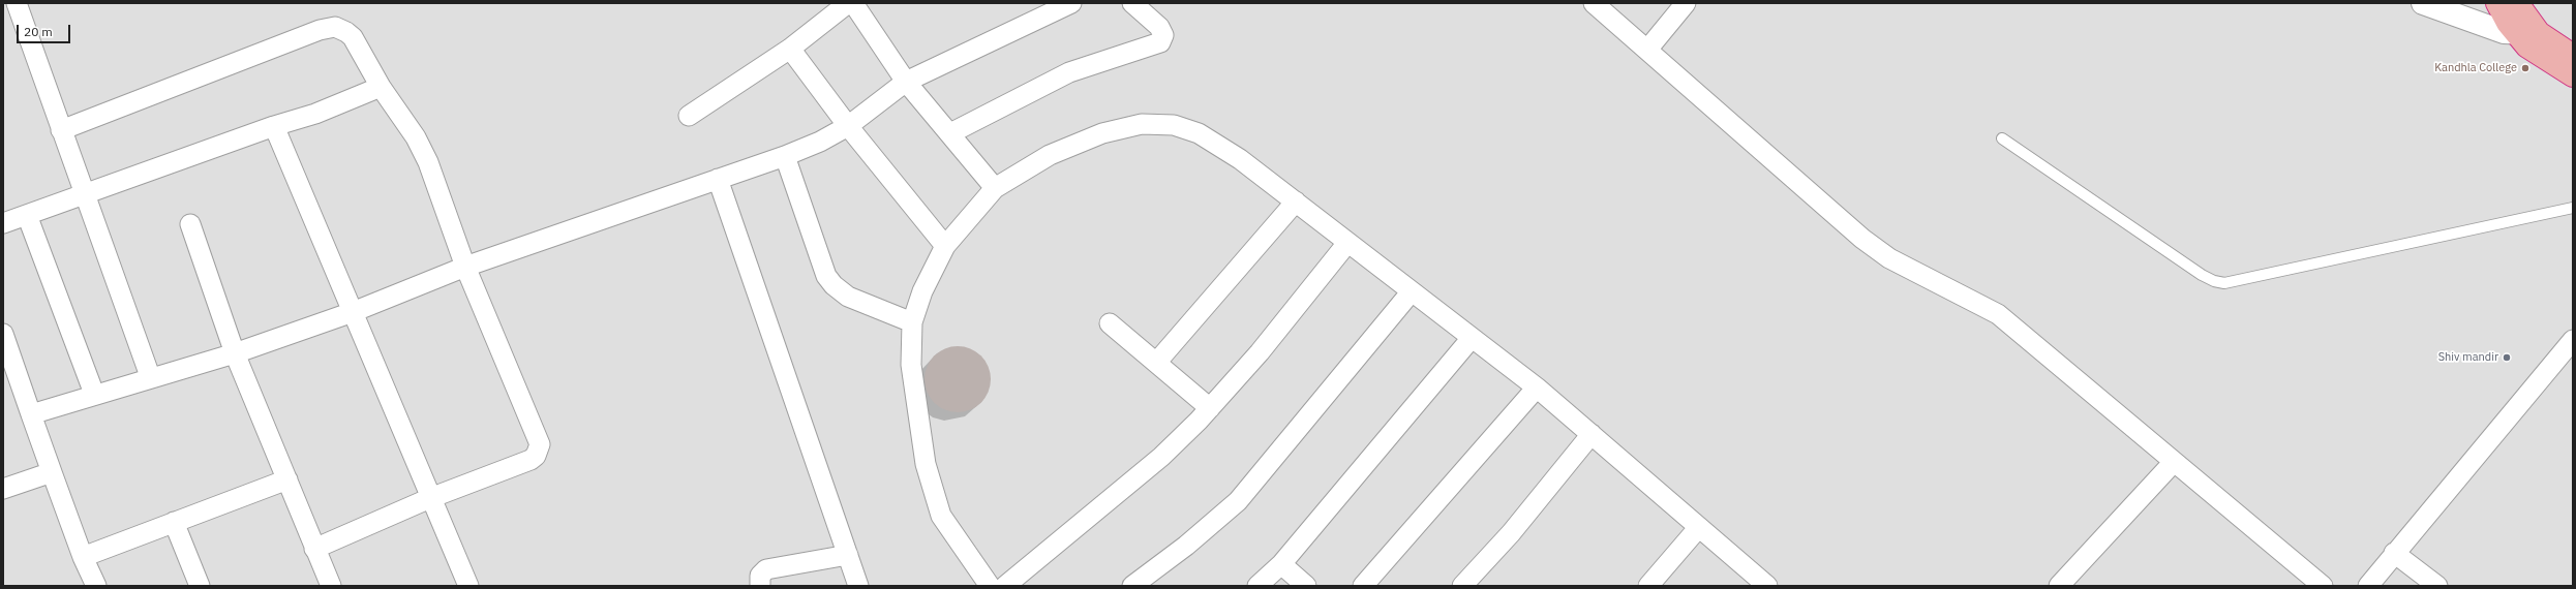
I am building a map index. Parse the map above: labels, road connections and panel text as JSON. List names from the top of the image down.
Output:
{
  "places": ["Kandhla College", "Shiv mandir"],
  "scale_bar": "20 m"
}
